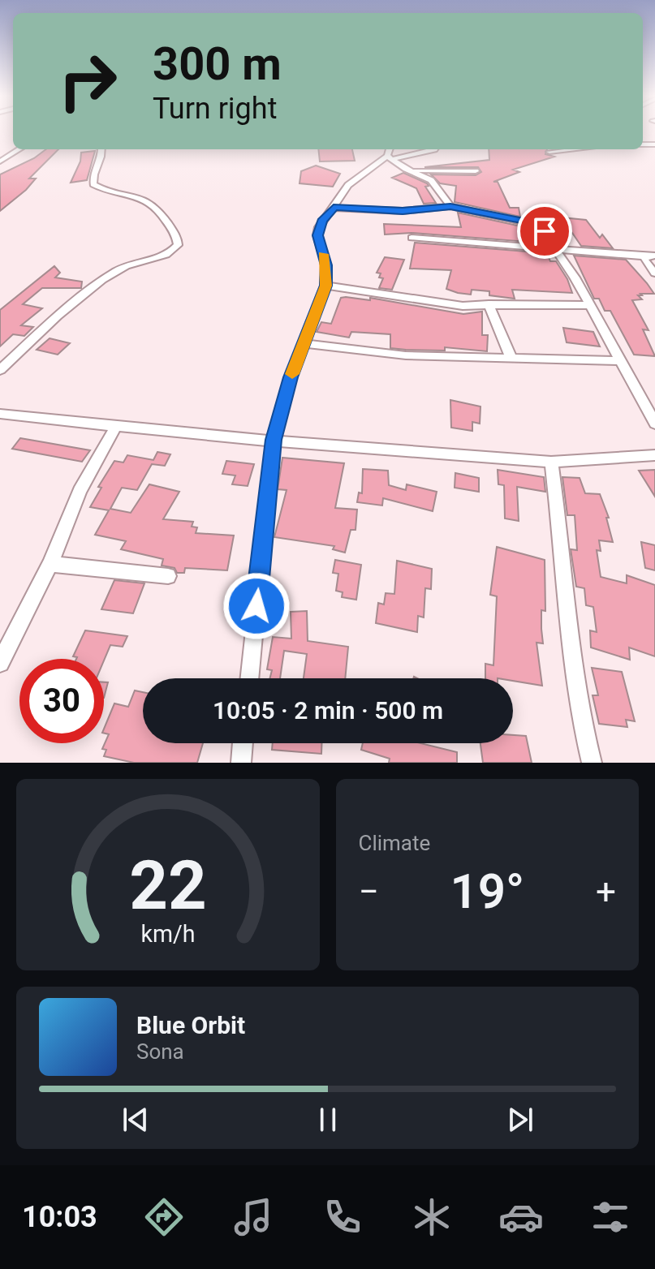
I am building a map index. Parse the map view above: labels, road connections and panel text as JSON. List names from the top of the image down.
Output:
{
  "page": {
    "turn": ["300 m", "Turn right"],
    "limit": "30",
    "trip": "10:05 · 2 min · 500 m",
    "tile": "Climate",
    "heat": ["−", "19°", "+"],
    "song": ["Blue Orbit", "Sona"],
    "tabs": "10:03",
    "gauge": ["22", "km/h"]
  }
}
